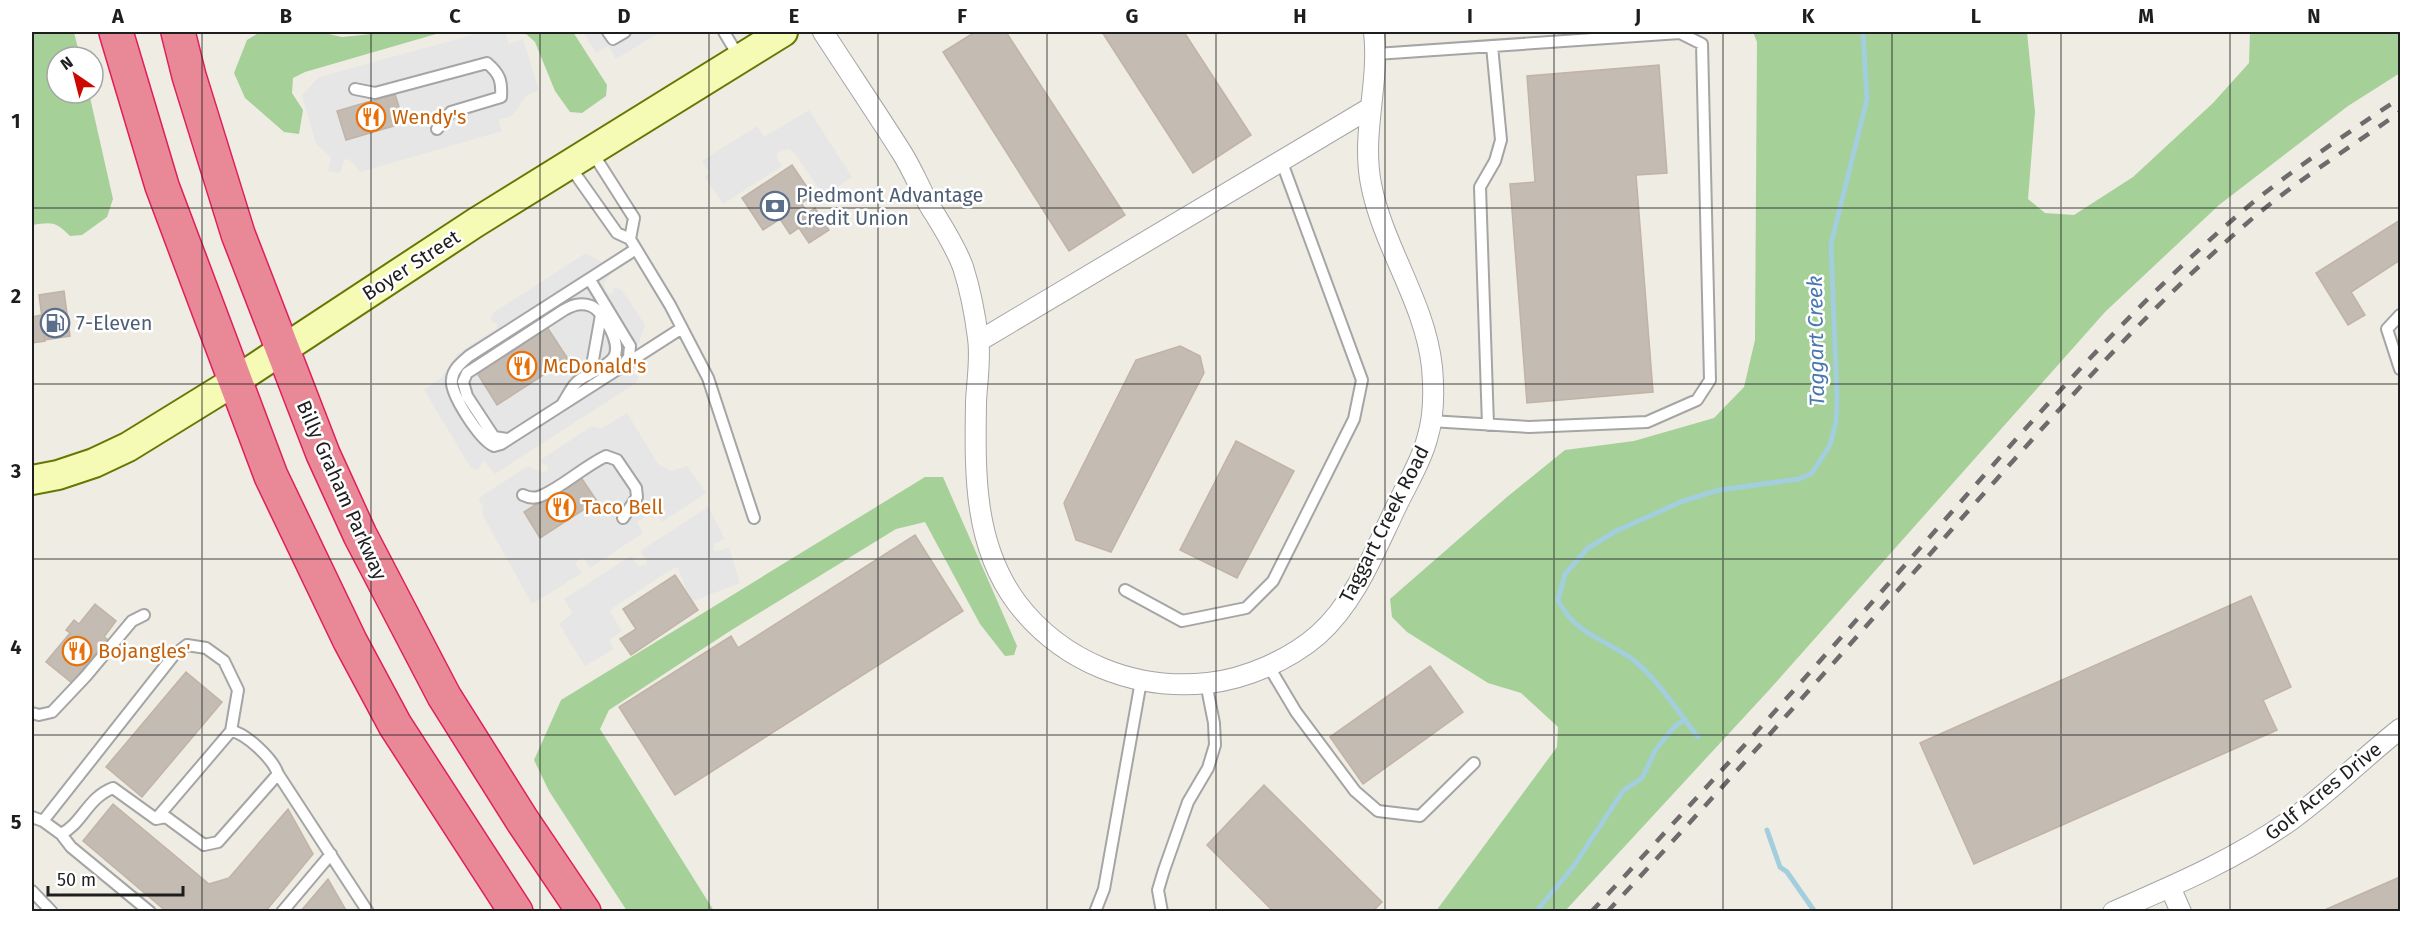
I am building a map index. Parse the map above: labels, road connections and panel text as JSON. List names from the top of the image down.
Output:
{
  "streets": {
    "highway": ["Billy Graham Parkway"],
    "main road": ["Boyer Street"],
    "street": ["Taggart Creek Road", "Golf Acres Drive"]
  },
  "crossings": [
    ["Boyer Street", "Billy Graham Parkway"]
  ],
  "water": ["Taggart Creek"],
  "places": {
    "restaurant": [
      "Wendy's",
      "McDonald's",
      "Taco Bell",
      "Bojangles'"
    ],
    "bank": ["Piedmont Advantage Credit Union"],
    "fuel station": ["7-Eleven"]
  },
  "scale_bar": "50 m",
  "north": "top left",
  "grid": {
    "columns": [
      "A",
      "B",
      "C",
      "D",
      "E",
      "F",
      "G",
      "H",
      "I",
      "J",
      "K",
      "L",
      "M",
      "N"
    ],
    "rows": [
      "1",
      "2",
      "3",
      "4",
      "5"
    ]
  }
}
